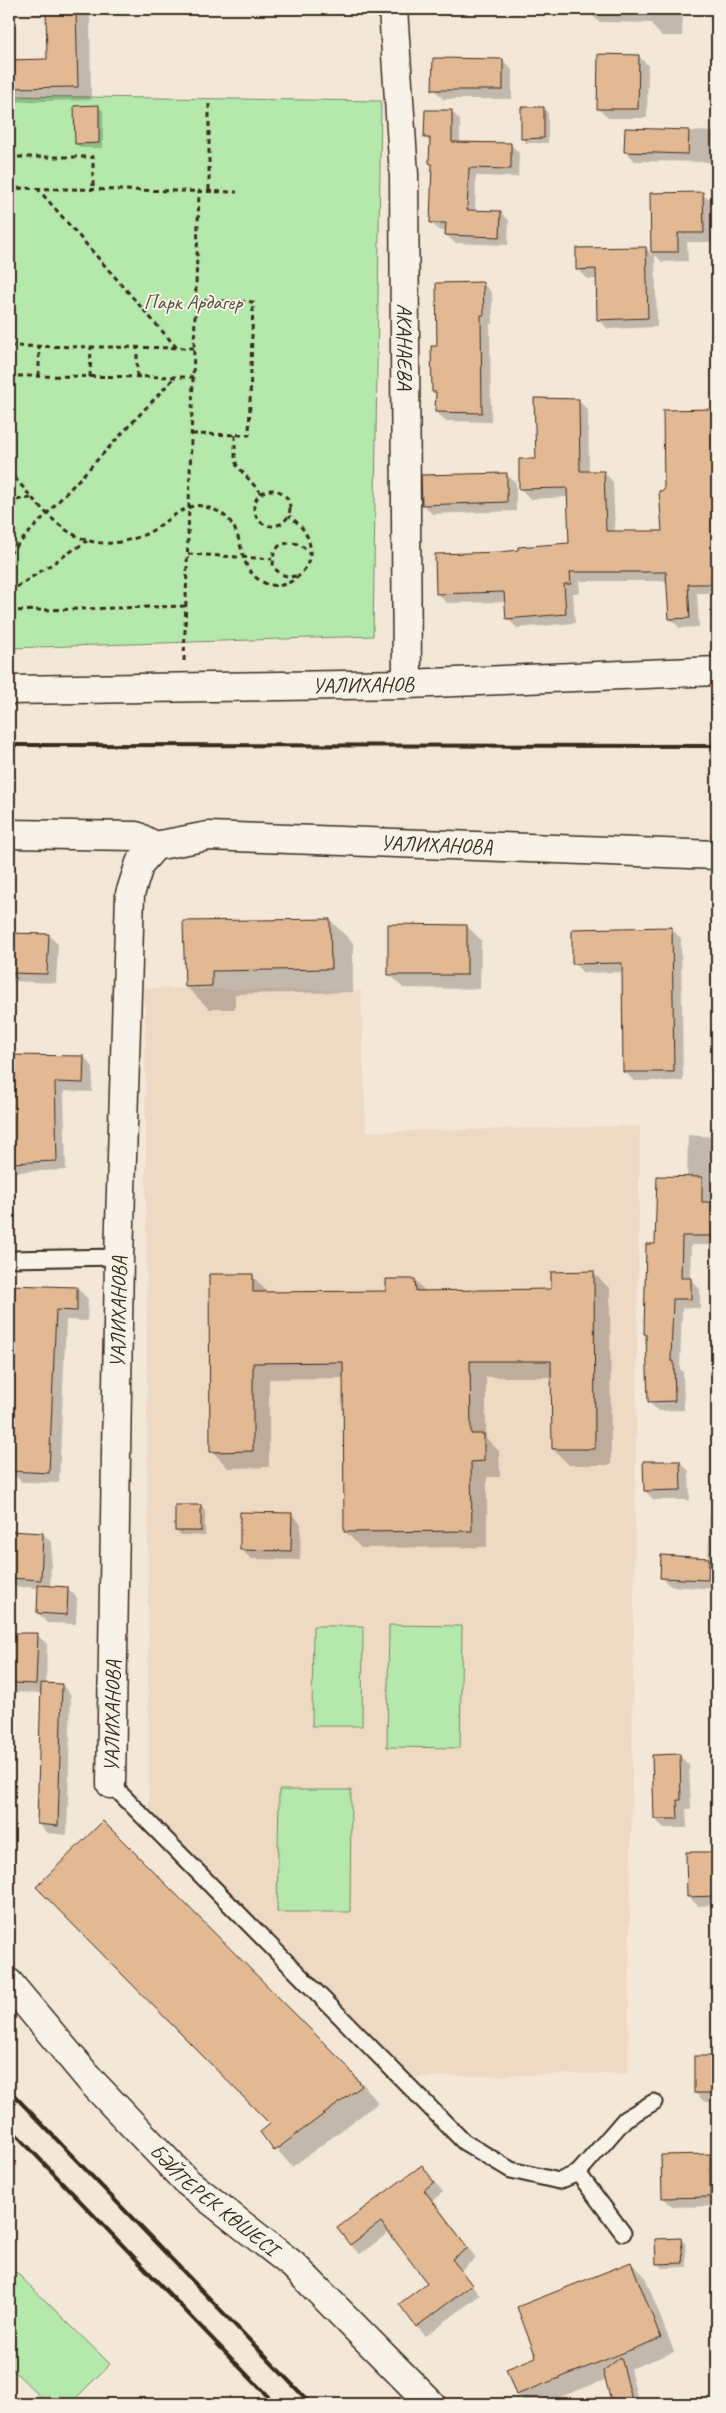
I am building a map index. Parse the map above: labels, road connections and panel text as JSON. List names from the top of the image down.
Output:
{
  "streets": {
    "street": [
      "АКАНАЕВА",
      "УАЛИХАНОВ",
      "УАЛИХАНОВА",
      "БӘЙТЕРЕК КӨШЕСІ"
    ]
  },
  "crossings": [
    ["АКАНАЕВА", "УАЛИХАНОВ"]
  ],
  "parks": ["Парк Ардагер"]
}
